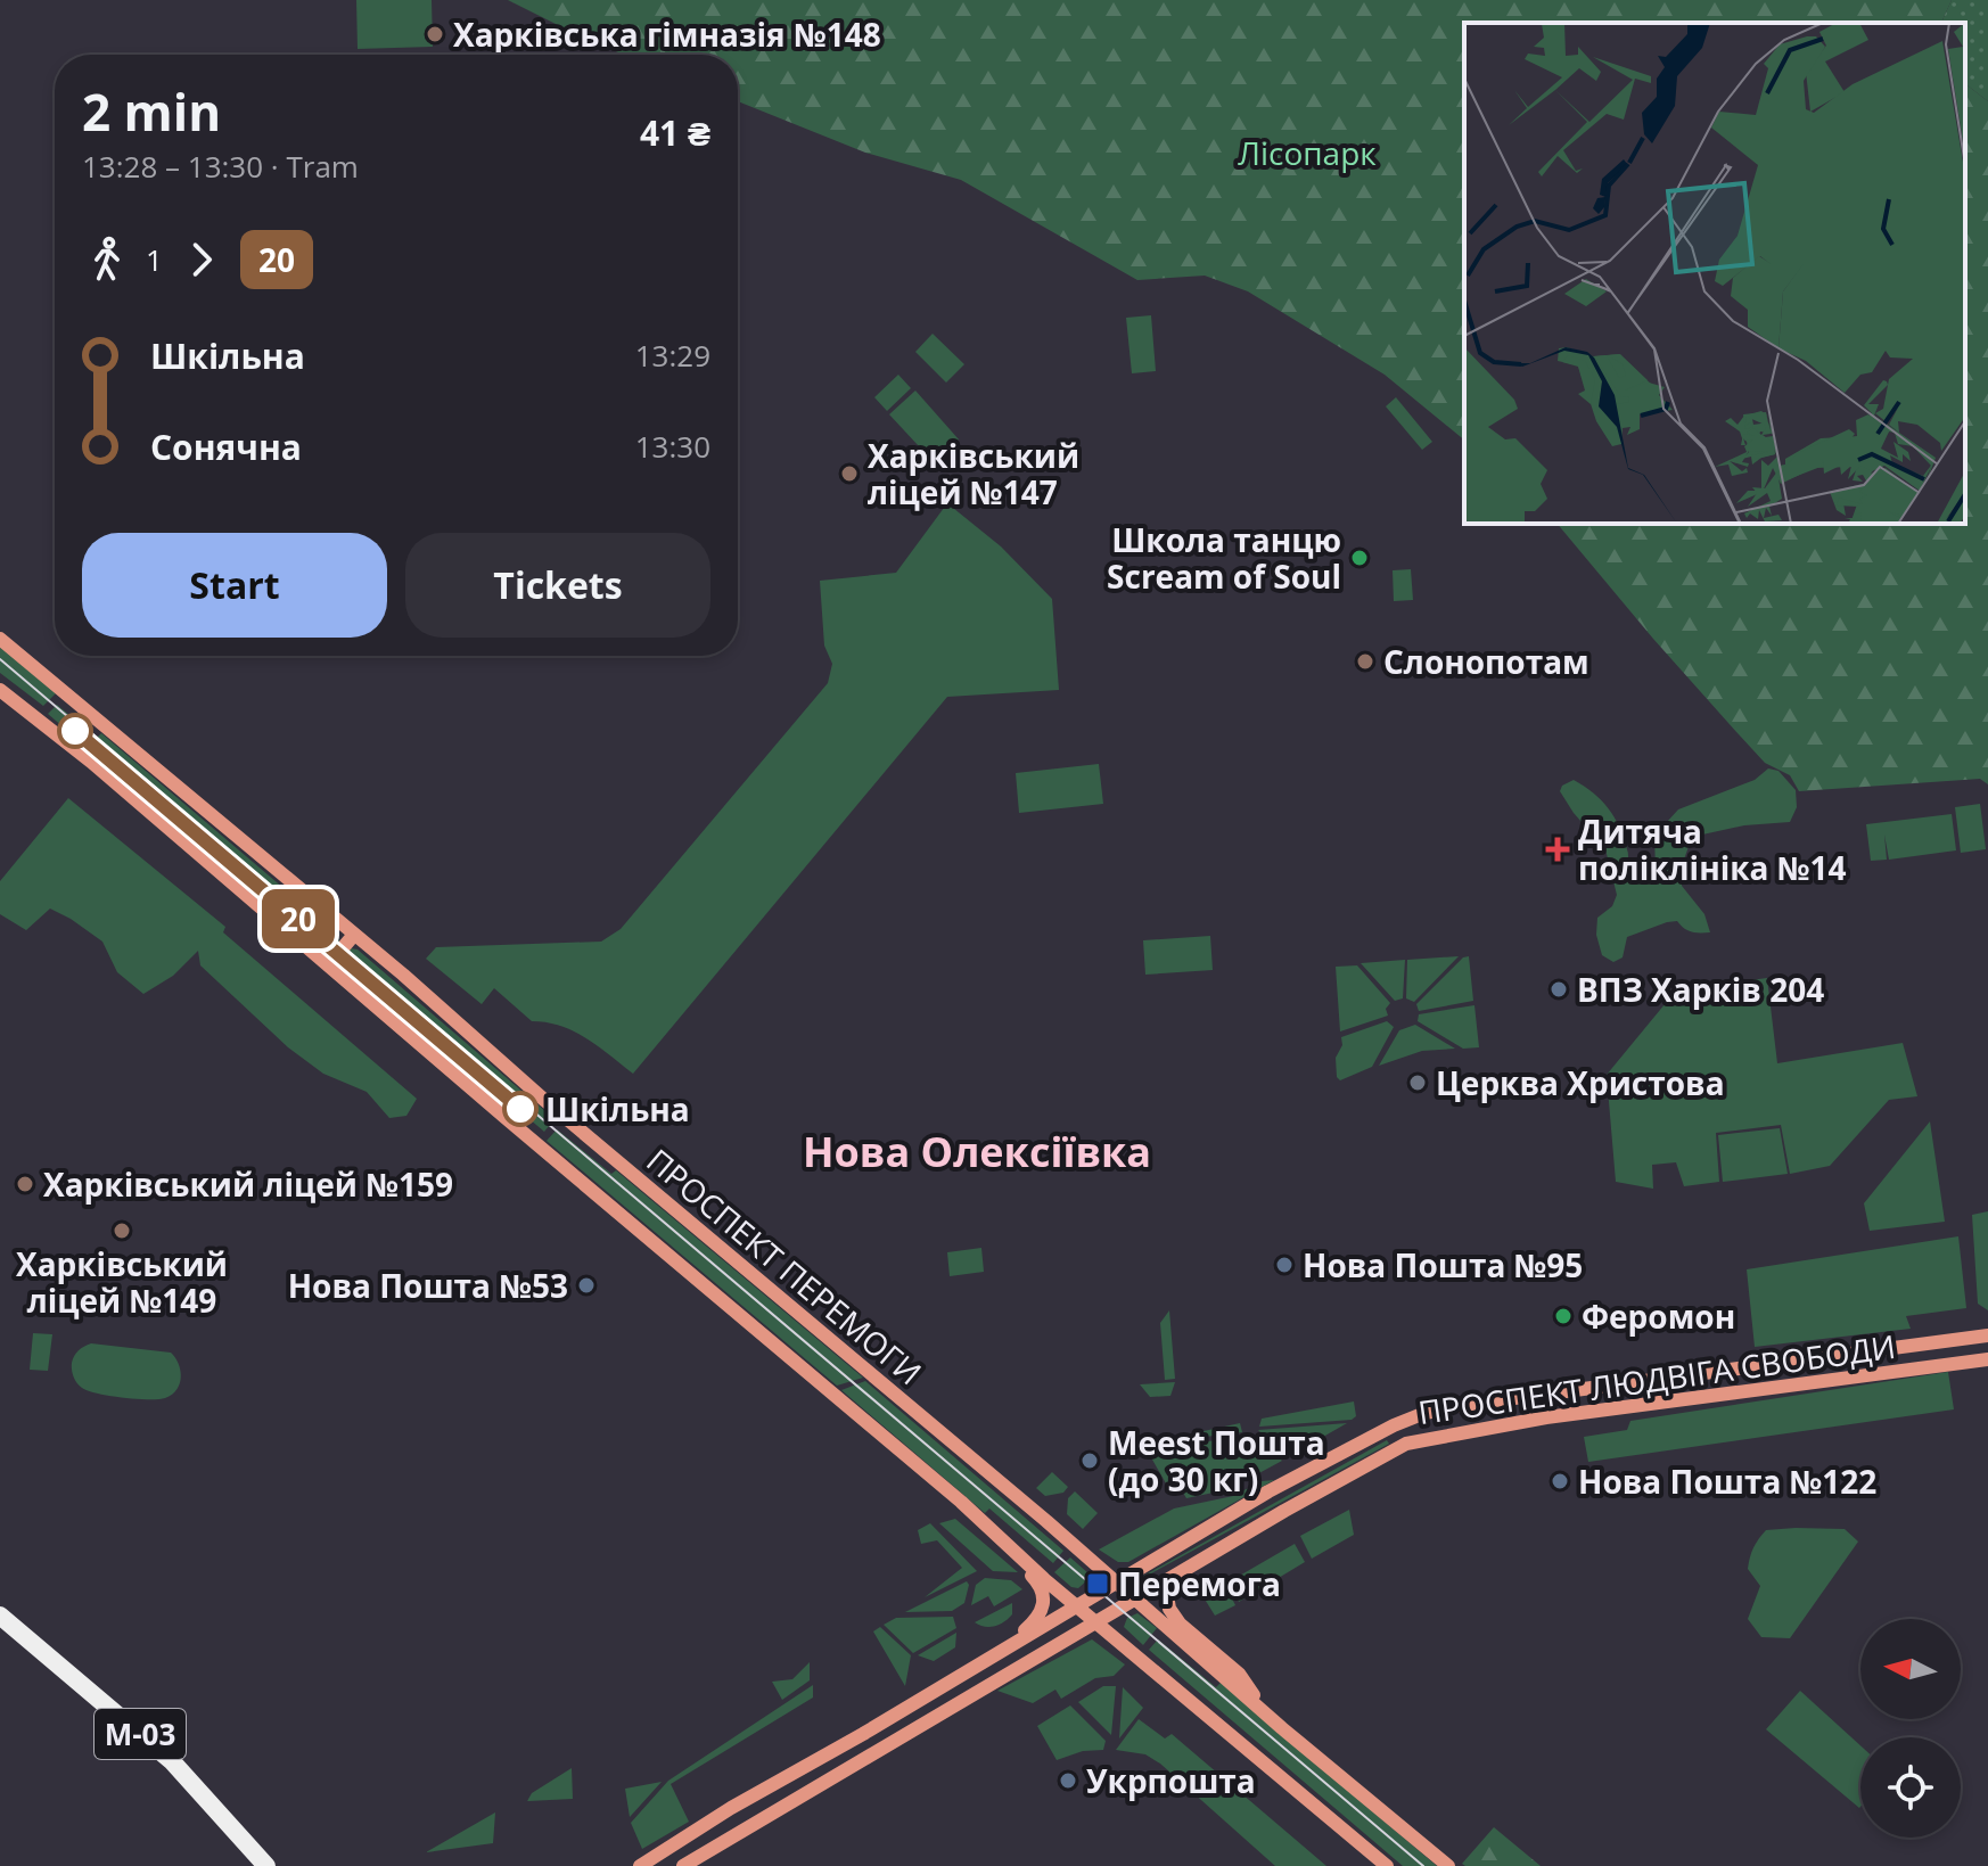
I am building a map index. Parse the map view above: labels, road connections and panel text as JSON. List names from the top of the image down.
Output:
{
  "streets": {
    "highway": ["М-03"],
    "main road": ["ПРОСПЕКТ ПЕРЕМОГИ", "ПРОСПЕКТ ЛЮДВІГА СВОБОДИ"]
  },
  "crossings": [
    ["ПРОСПЕКТ ПЕРЕМОГИ", "ПРОСПЕКТ ЛЮДВІГА СВОБОДИ"]
  ],
  "districts": ["Нова Олексіївка"],
  "parks": ["Лісопарк"],
  "places": {
    "other": [
      "Харківська гімназія №148",
      "Харківський ліцей №147",
      "Школа танцю Scream of Soul",
      "Слонопотам",
      "ВПЗ Харків 204",
      "Церква Христова",
      "Шкільна",
      "Харківський ліцей №159",
      "Харківський ліцей №149",
      "Нова Пошта №95",
      "Нова Пошта №53",
      "Феромон",
      "Meest Пошта (до 30 кг)",
      "Нова Пошта №122",
      "Укрпошта"
    ],
    "health": ["Дитяча поліклініка №14"],
    "transit": ["Перемога"]
  },
  "lines": ["tram line 20"],
  "north": "left",
  "page": {
    "on_map": "20",
    "heading": ["2 min", "13:28 – 13:30 · Tram", "41 ₴"],
    "legs": ["1", "20"],
    "list": [
      {
        "name": "Шкільна",
        "value": "13:29"
      },
      {
        "name": "Сонячна",
        "value": "13:30"
      }
    ],
    "buttons": ["Start", "Tickets"]
  }
}
